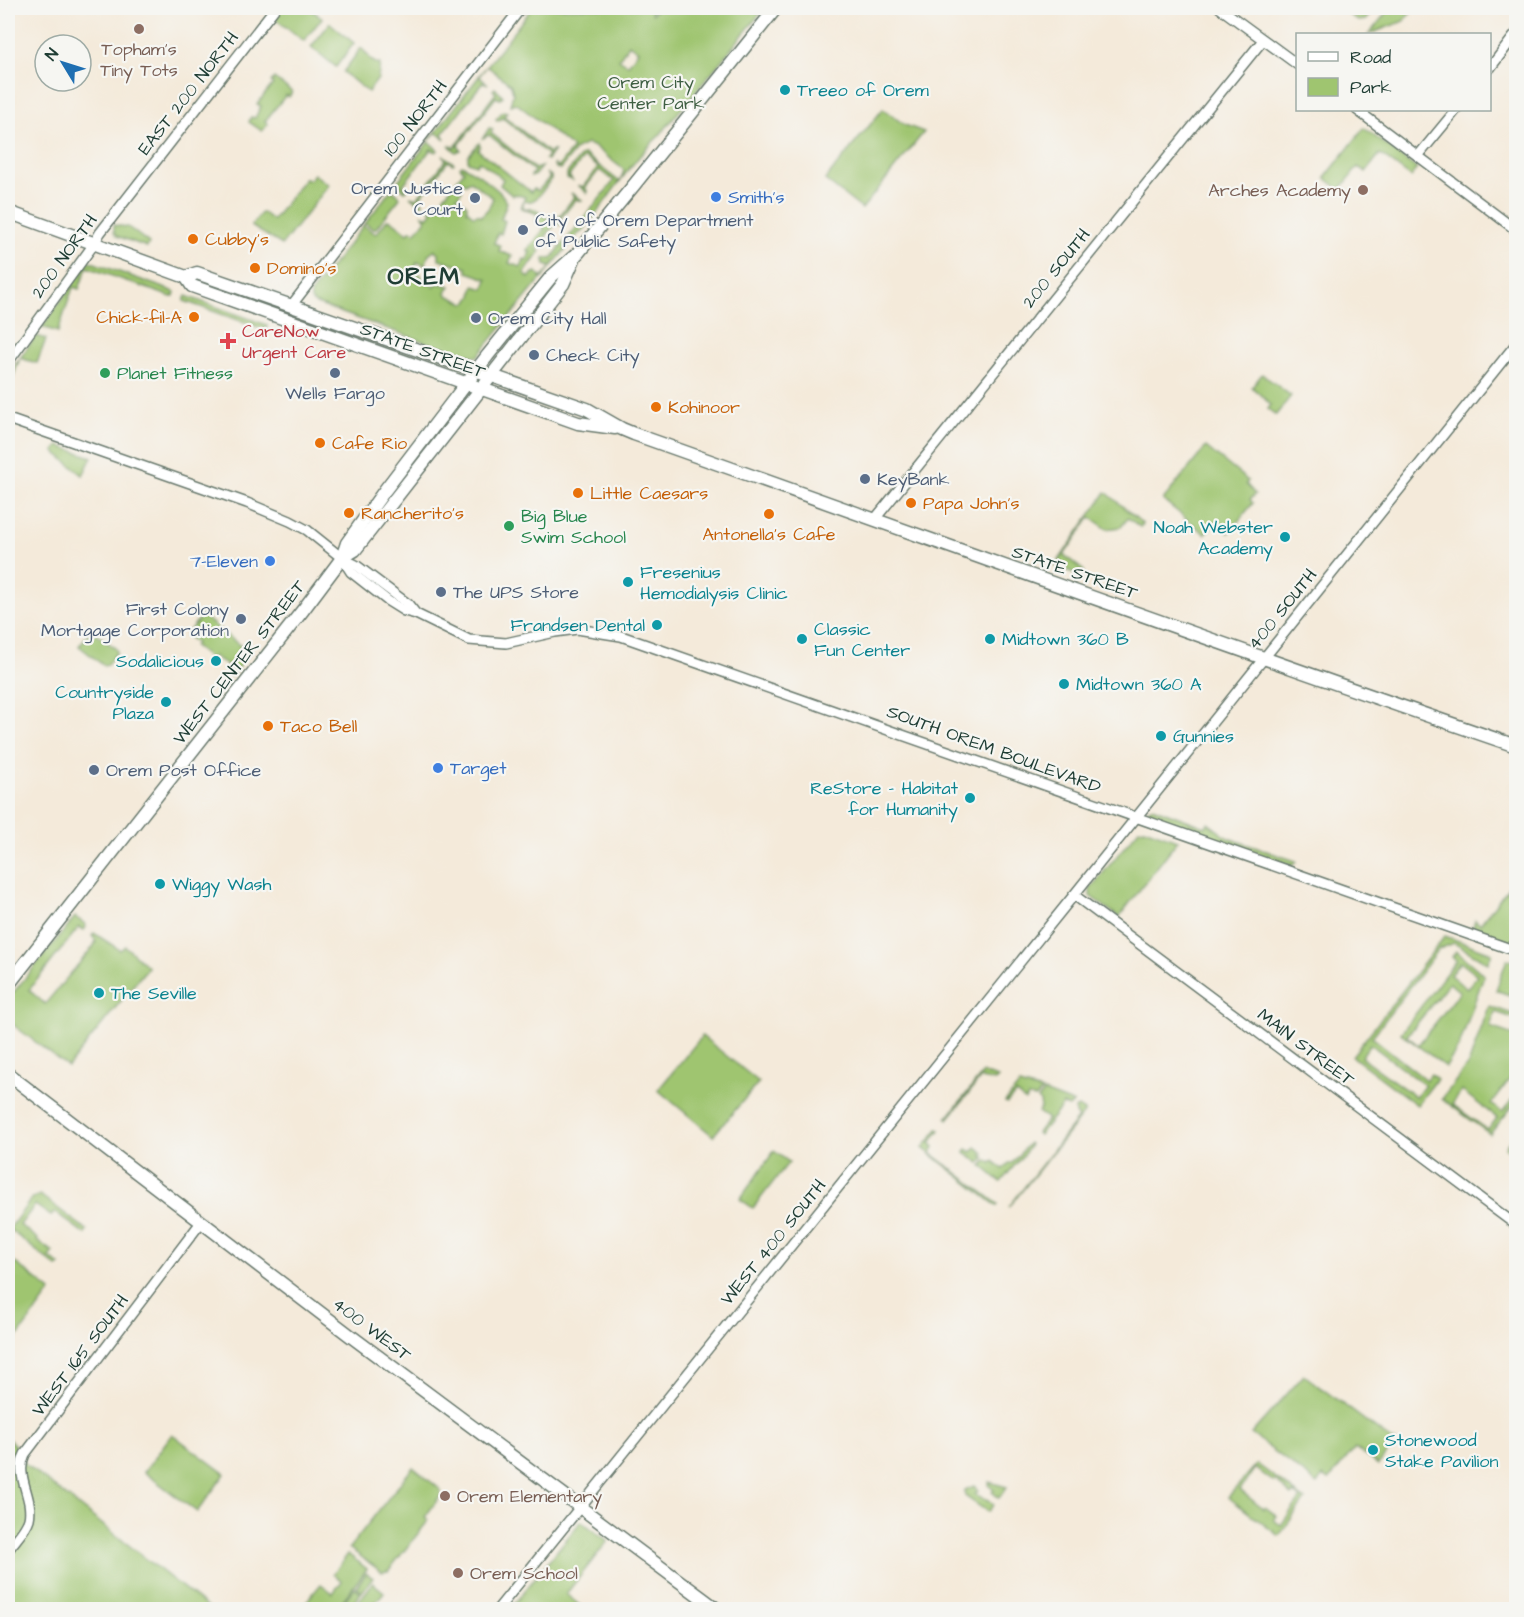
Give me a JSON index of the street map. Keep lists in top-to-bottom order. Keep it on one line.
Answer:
{"streets":{"main road":["STATE STREET","WEST CENTER STREET","400 WEST"],"street":["EAST 200 NORTH","100 NORTH","200 NORTH","200 SOUTH","400 SOUTH","SOUTH OREM BOULEVARD","MAIN STREET","WEST 400 SOUTH","WEST 165 SOUTH"]},"crossings":[["EAST 200 NORTH","200 NORTH"],["100 NORTH","STATE STREET"],["200 NORTH","STATE STREET"],["200 SOUTH","STATE STREET"],["STATE STREET","400 SOUTH"],["STATE STREET","WEST CENTER STREET"],["400 SOUTH","SOUTH OREM BOULEVARD"],["400 SOUTH","MAIN STREET"],["400 SOUTH","WEST 400 SOUTH"],["WEST CENTER STREET","SOUTH OREM BOULEVARD"],["MAIN STREET","WEST 400 SOUTH"],["WEST 400 SOUTH","400 WEST"],["400 WEST","WEST 165 SOUTH"]],"districts":["OREM"],"parks":["Orem City Center Park"],"places":{"other":["Topham's Tiny Tots","Treeo of Orem","Arches Academy","Smith's","Orem Justice Court","City of Orem Department of Public Safety","Cubby's","Domino's","Chick-fil-A","Orem City Hall","Check City","Planet Fitness","Wells Fargo","Kohinoor","Cafe Rio","KeyBank","Little Caesars","Papa John's","Rancherito's","Antonella's Cafe","Big Blue Swim School","Noah Webster Academy","7-Eleven","Fresenius Hemodialysis Clinic","The UPS Store","First Colony Mortgage Corporation","Frandsen Dental","Classic Fun Center","Midtown 360 B","Sodalicious","Midtown 360 A","Countryside Plaza","Taco Bell","Gunnies","Target","Orem Post Office","ReStore - Habitat for Humanity","Wiggy Wash","The Seville","Stonewood Stake Pavilion","Orem Elementary","Orem School"],"health":["CareNow Urgent Care"]},"legend":["Road","Park"],"north":"top left"}
